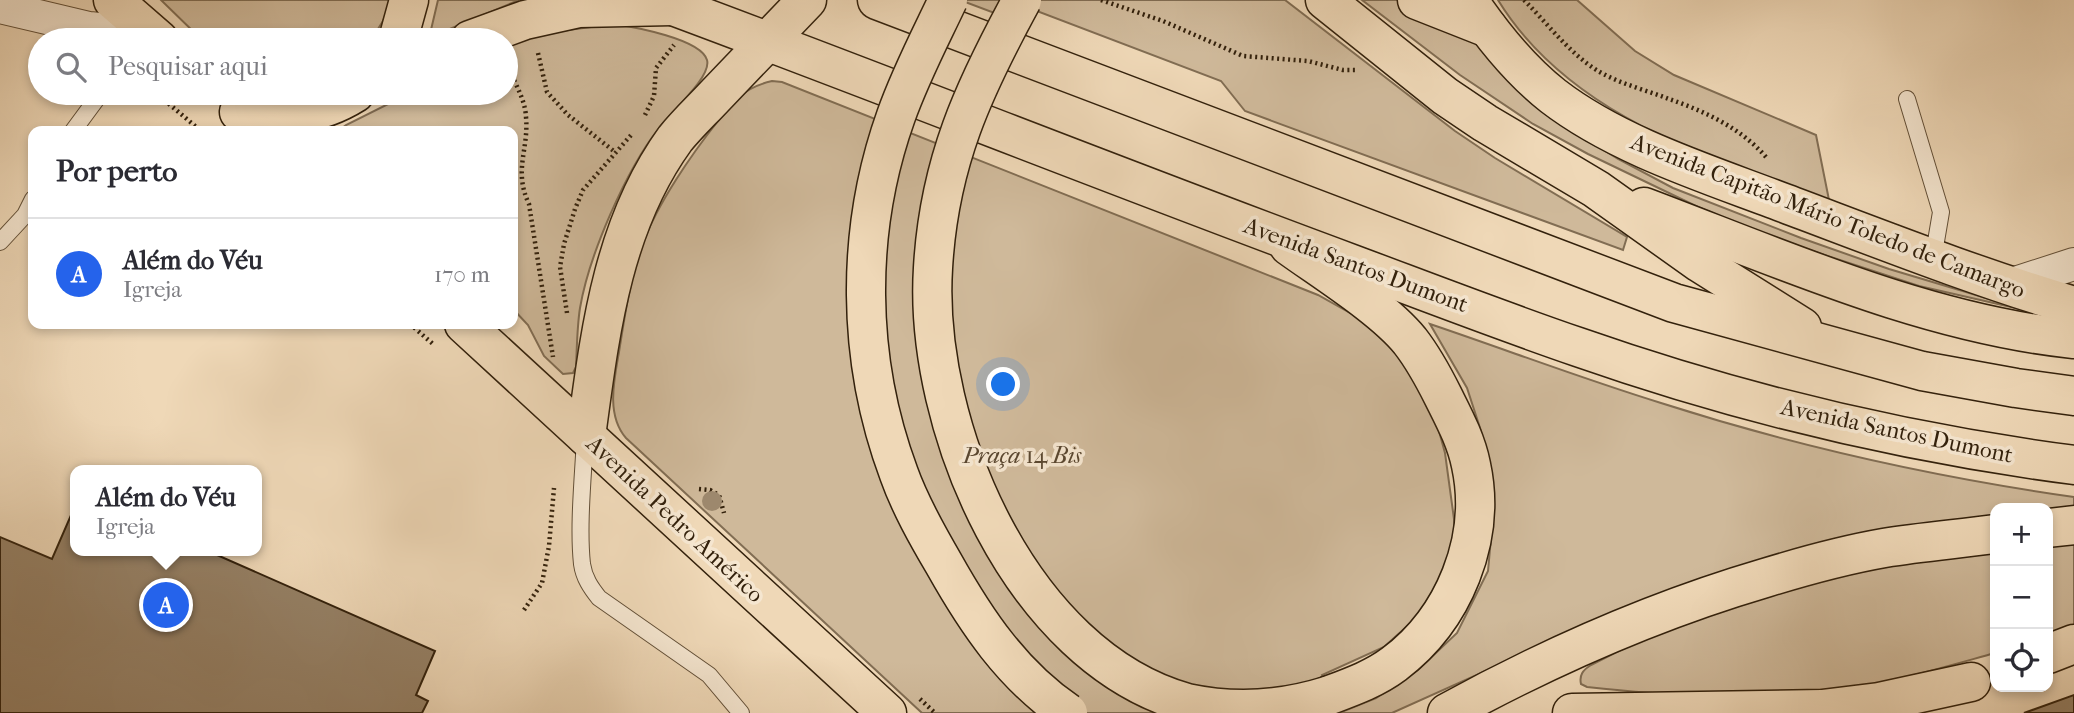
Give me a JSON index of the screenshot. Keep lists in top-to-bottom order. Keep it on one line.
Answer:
{"streets":{"main road":["Avenida Capitão Mário Toledo de Camargo","Avenida Santos Dumont","Avenida Pedro Américo"]},"parks":["Praça 14 Bis"],"page":{"search":"Pesquisar aqui","heading":"Por perto","list":[{"mark":"A","name":"Além do Véu","note":"Igreja","value":"170 m"}],"popup":["Além do Véu","Igreja"],"map_buttons":["+","−"],"pins":"A"}}
